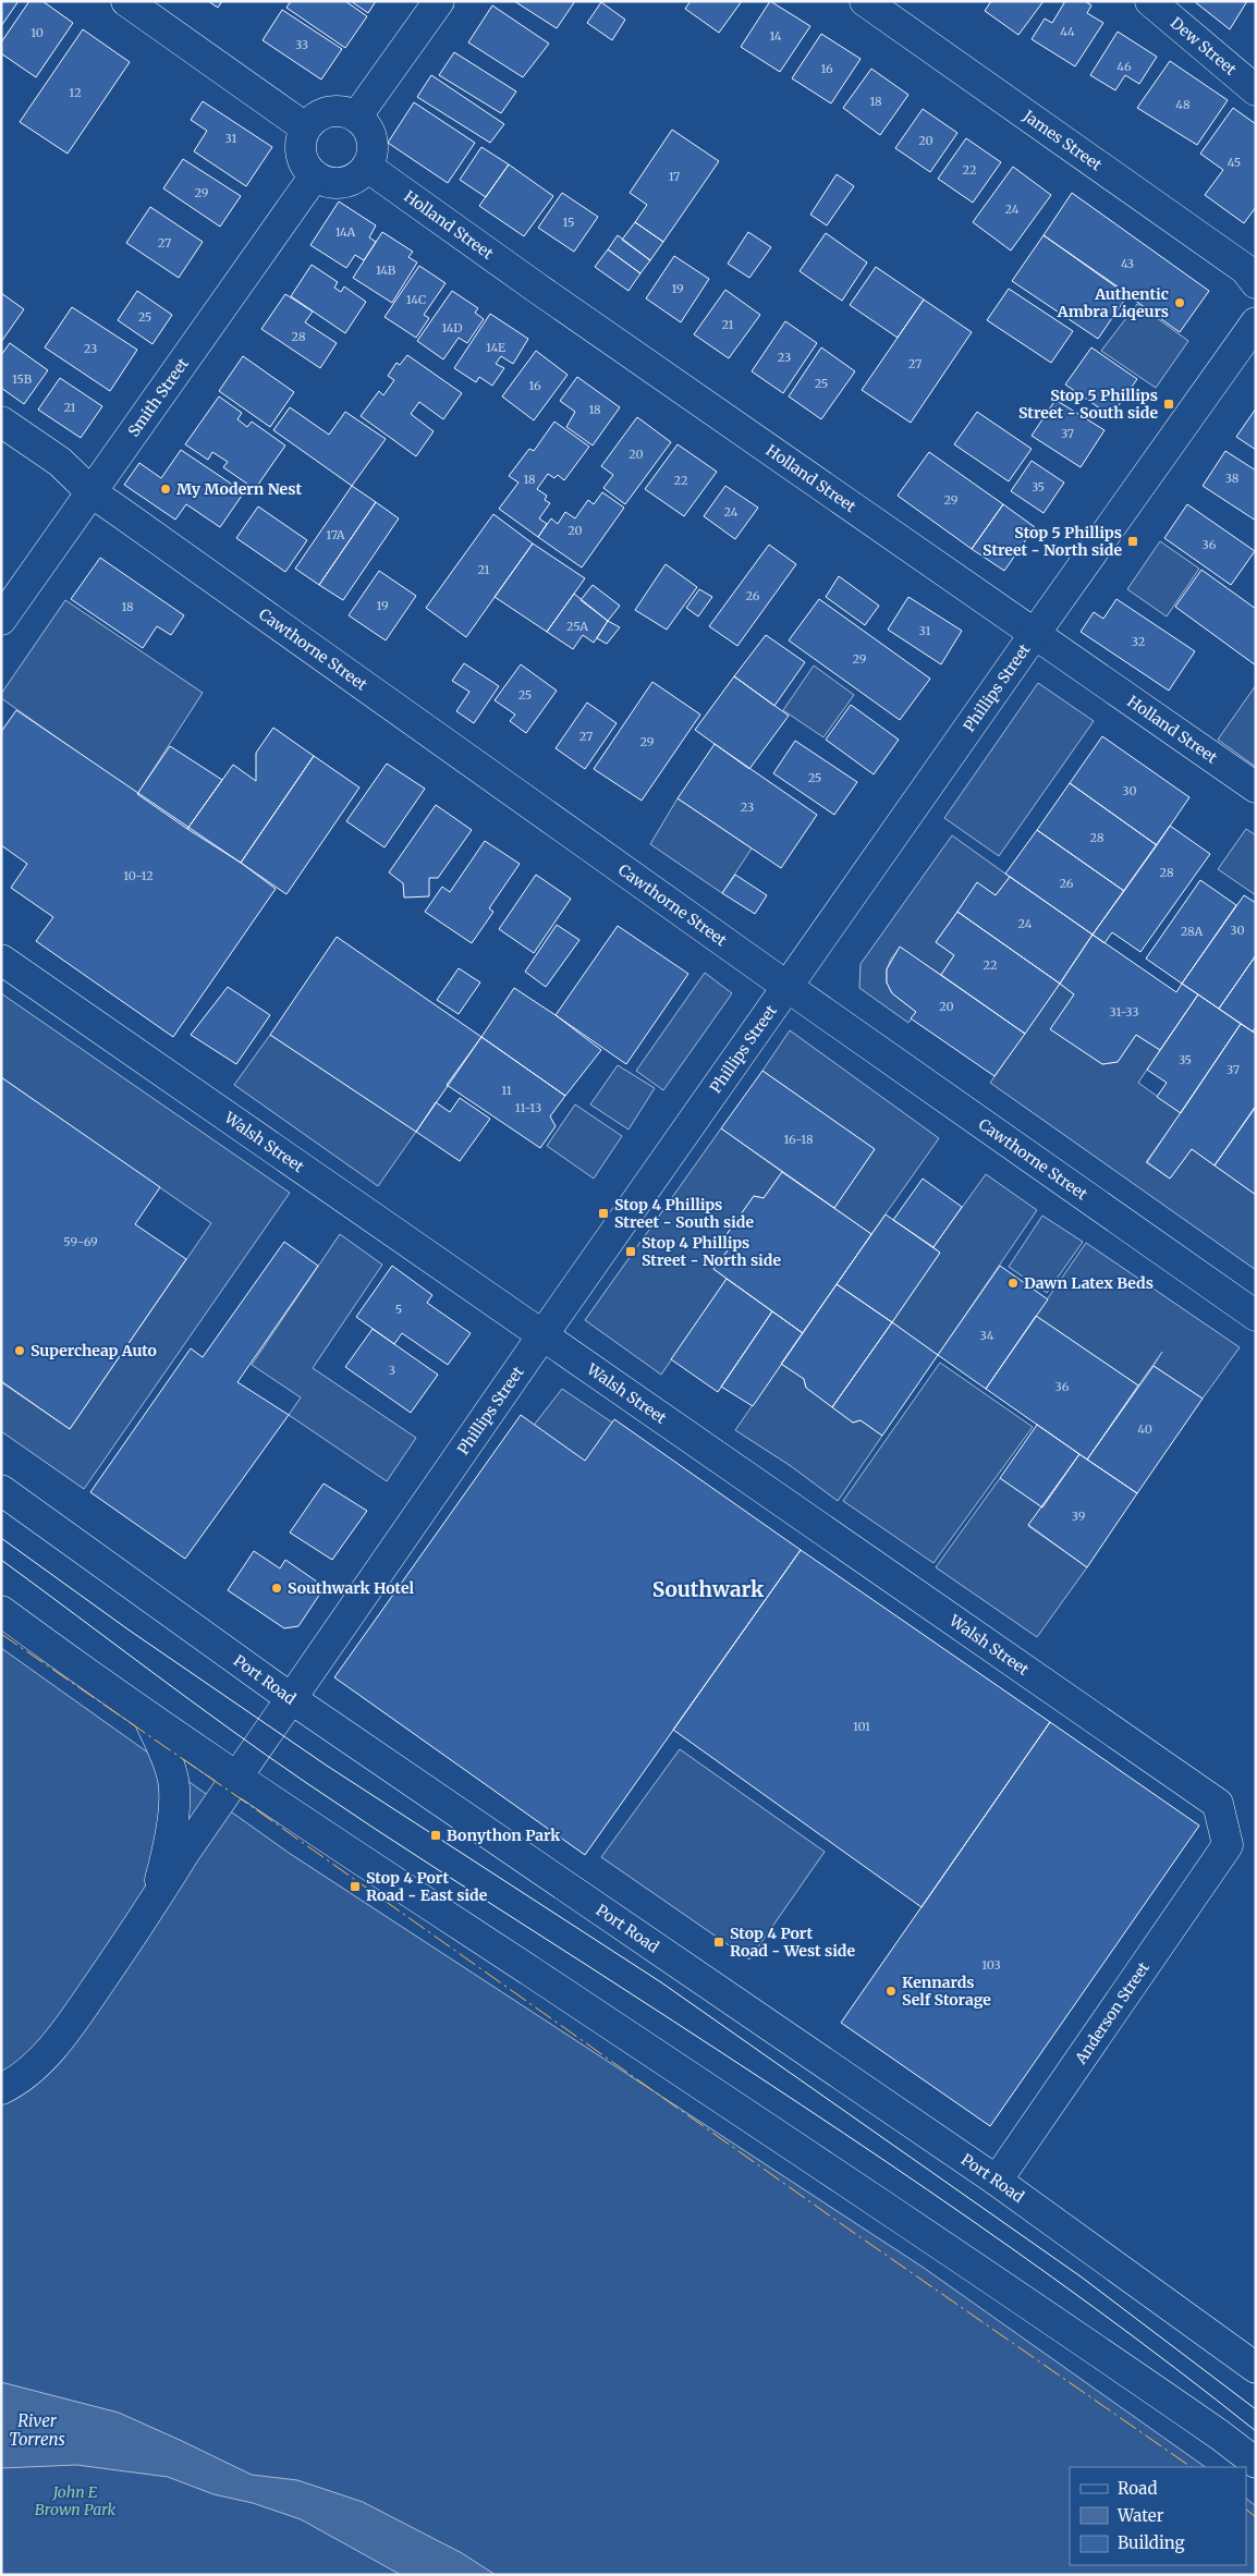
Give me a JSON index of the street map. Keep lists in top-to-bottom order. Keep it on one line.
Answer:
{"streets":{"main road":["Dew Street","James Street","Holland Street","Smith Street","Cawthorne Street","Phillips Street","Walsh Street","Port Road","Anderson Street"]},"crossings":[["Holland Street","Smith Street"],["Holland Street","Phillips Street"],["Smith Street","Cawthorne Street"],["Cawthorne Street","Phillips Street"],["Phillips Street","Walsh Street"],["Phillips Street","Port Road"],["Walsh Street","Anderson Street"],["Port Road","Anderson Street"]],"districts":["Southwark"],"water":["River Torrens"],"parks":["John E Brown Park"],"places":{"other":["Authentic Ambra Liqeurs","My Modern Nest","Dawn Latex Beds","Supercheap Auto","Southwark Hotel","Kennards Self Storage"],"transit":["Stop 5 Phillips Street - South side","Stop 5 Phillips Street - North side","Stop 4 Phillips Street - South side","Stop 4 Phillips Street - North side","Bonython Park","Stop 4 Port Road - East side","Stop 4 Port Road - West side"]},"house_numbers":["44","10","14","33","46","16","12","18","48","31","20","45","22","17","29","24","15","14A","27","43","14B","19","14C","25","21","14D","28","14E","23","23","27","15B","25","16","21","18","37","20","38","18","22","35","29","24","20","17A","36","21","26","19","18","25A","31","32","29","25","27","29","25","30","23","28","28","10-12","26","24","30","28A","22","20","31-33","35","37","11","11-13","16-18","59-69","5","34","3","36","40","39","101","103"],"legend":["Road","Water","Building"]}
